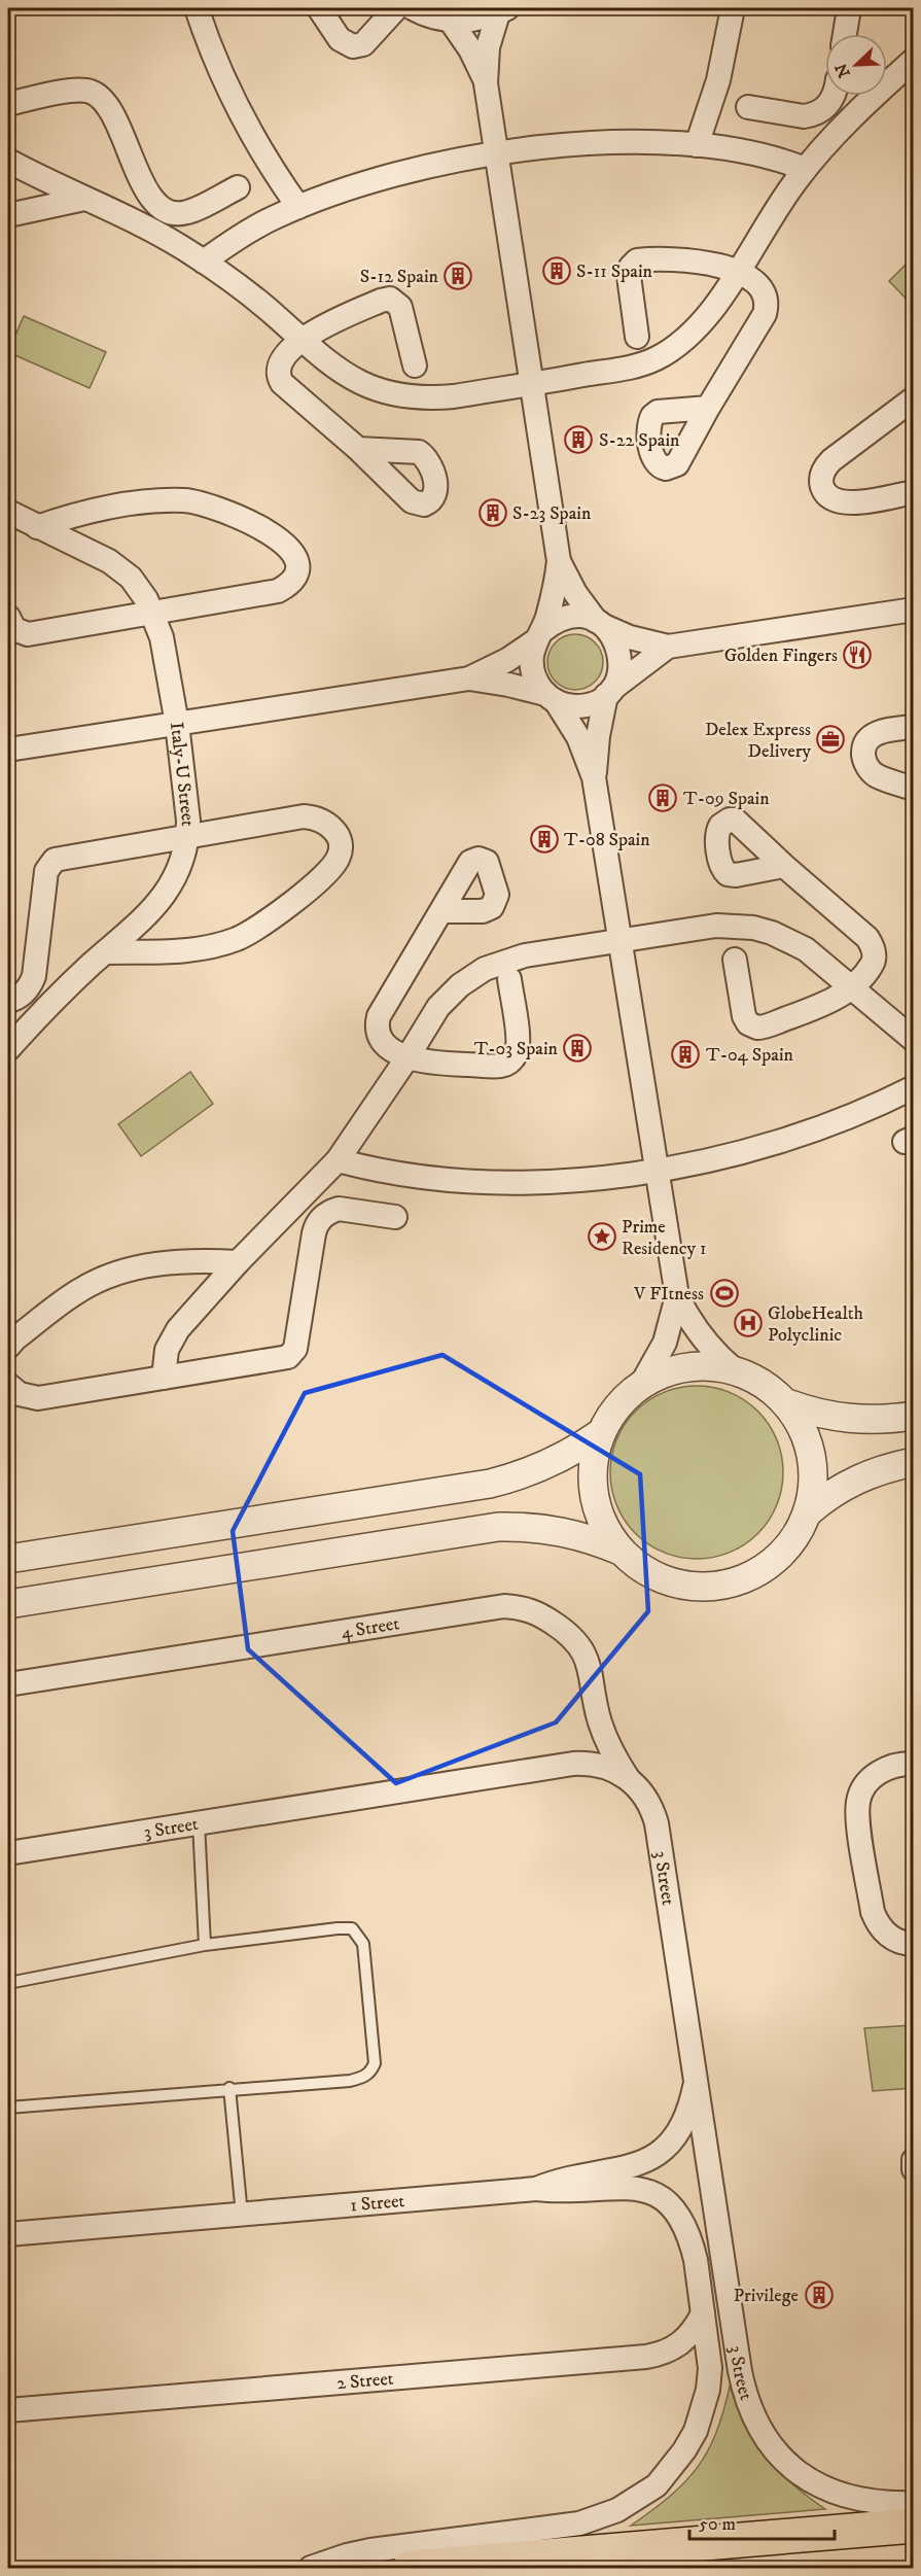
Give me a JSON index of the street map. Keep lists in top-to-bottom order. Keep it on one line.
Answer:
{"streets":{"street":["Italy-U Street","4 Street","3 Street","1 Street","2 Street"]},"crossings":[["4 Street","3 Street"],["3 Street","1 Street"]],"places":{"building":["S-11 Spain","S-12 Spain","S-22 Spain","S-23 Spain","T-09 Spain","T-08 Spain","T-03 Spain","T-04 Spain","Privilege"],"restaurant":["Golden Fingers"],"office":["Delex Express Delivery"],"place":["Prime Residency 1"],"sports":["V FItness"],"hospital":["GlobeHealth Polyclinic"]},"scale_bar":"50 m","north":"bottom left"}
